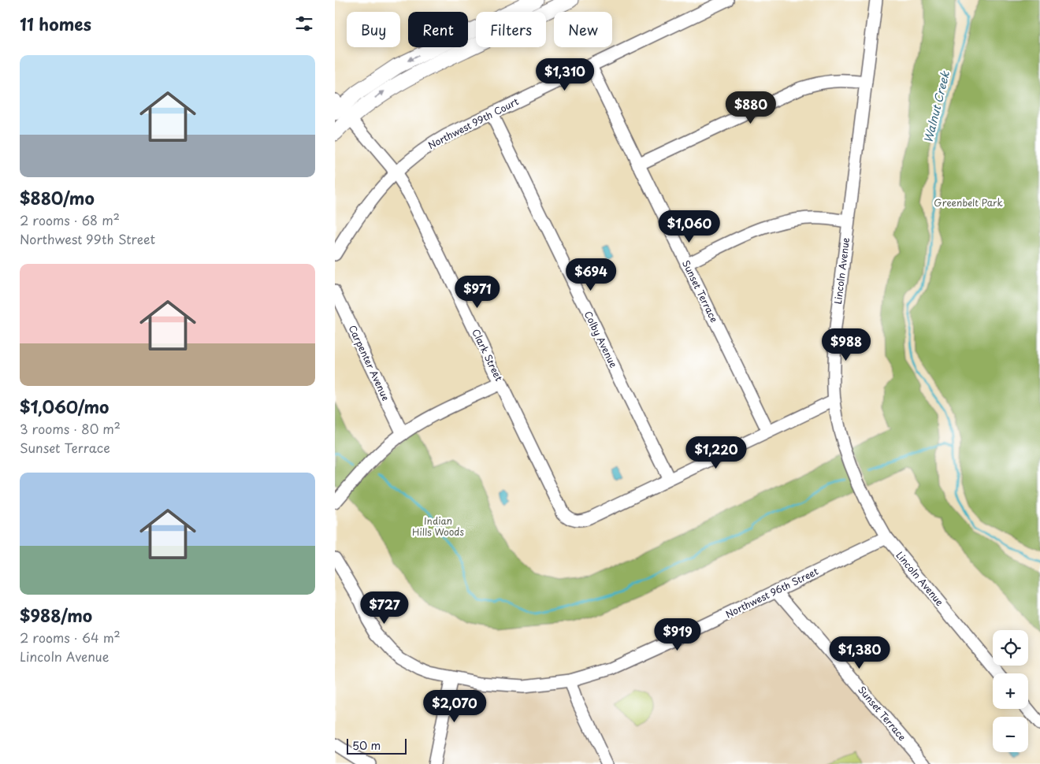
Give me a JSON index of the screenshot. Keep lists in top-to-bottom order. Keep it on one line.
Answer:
{"streets":{"street":["Northwest 99th Court","Lincoln Avenue","Sunset Terrace","Colby Avenue","Clark Street","Carpenter Avenue","Northwest 96th Street"]},"crossings":[["Northwest 99th Court","Sunset Terrace"],["Northwest 99th Court","Colby Avenue"],["Northwest 99th Court","Clark Street"],["Lincoln Avenue","Northwest 96th Street"],["Sunset Terrace","Northwest 96th Street"],["Colby Avenue","Clark Street"]],"water":["Walnut Creek"],"parks":["Greenbelt Park","Indian Hills Woods"],"scale_bar":"50 m","page":{"heading":"11 homes","chip":["Buy","Rent","Filters","New"],"list":[{"name":"$880/mo","note":"2 rooms · 68 m² · Northwest 99th Street"},{"name":"$1,060/mo","note":"3 rooms · 80 m² · Sunset Terrace"},{"name":"$988/mo","note":"2 rooms · 64 m² · Lincoln Avenue"}],"price":["$1,310","$880","$1,060","$694","$971","$988","$1,220","$727","$919","$1,380","$2,070"],"map_buttons":["+","−"],"scale":"50 m"}}
